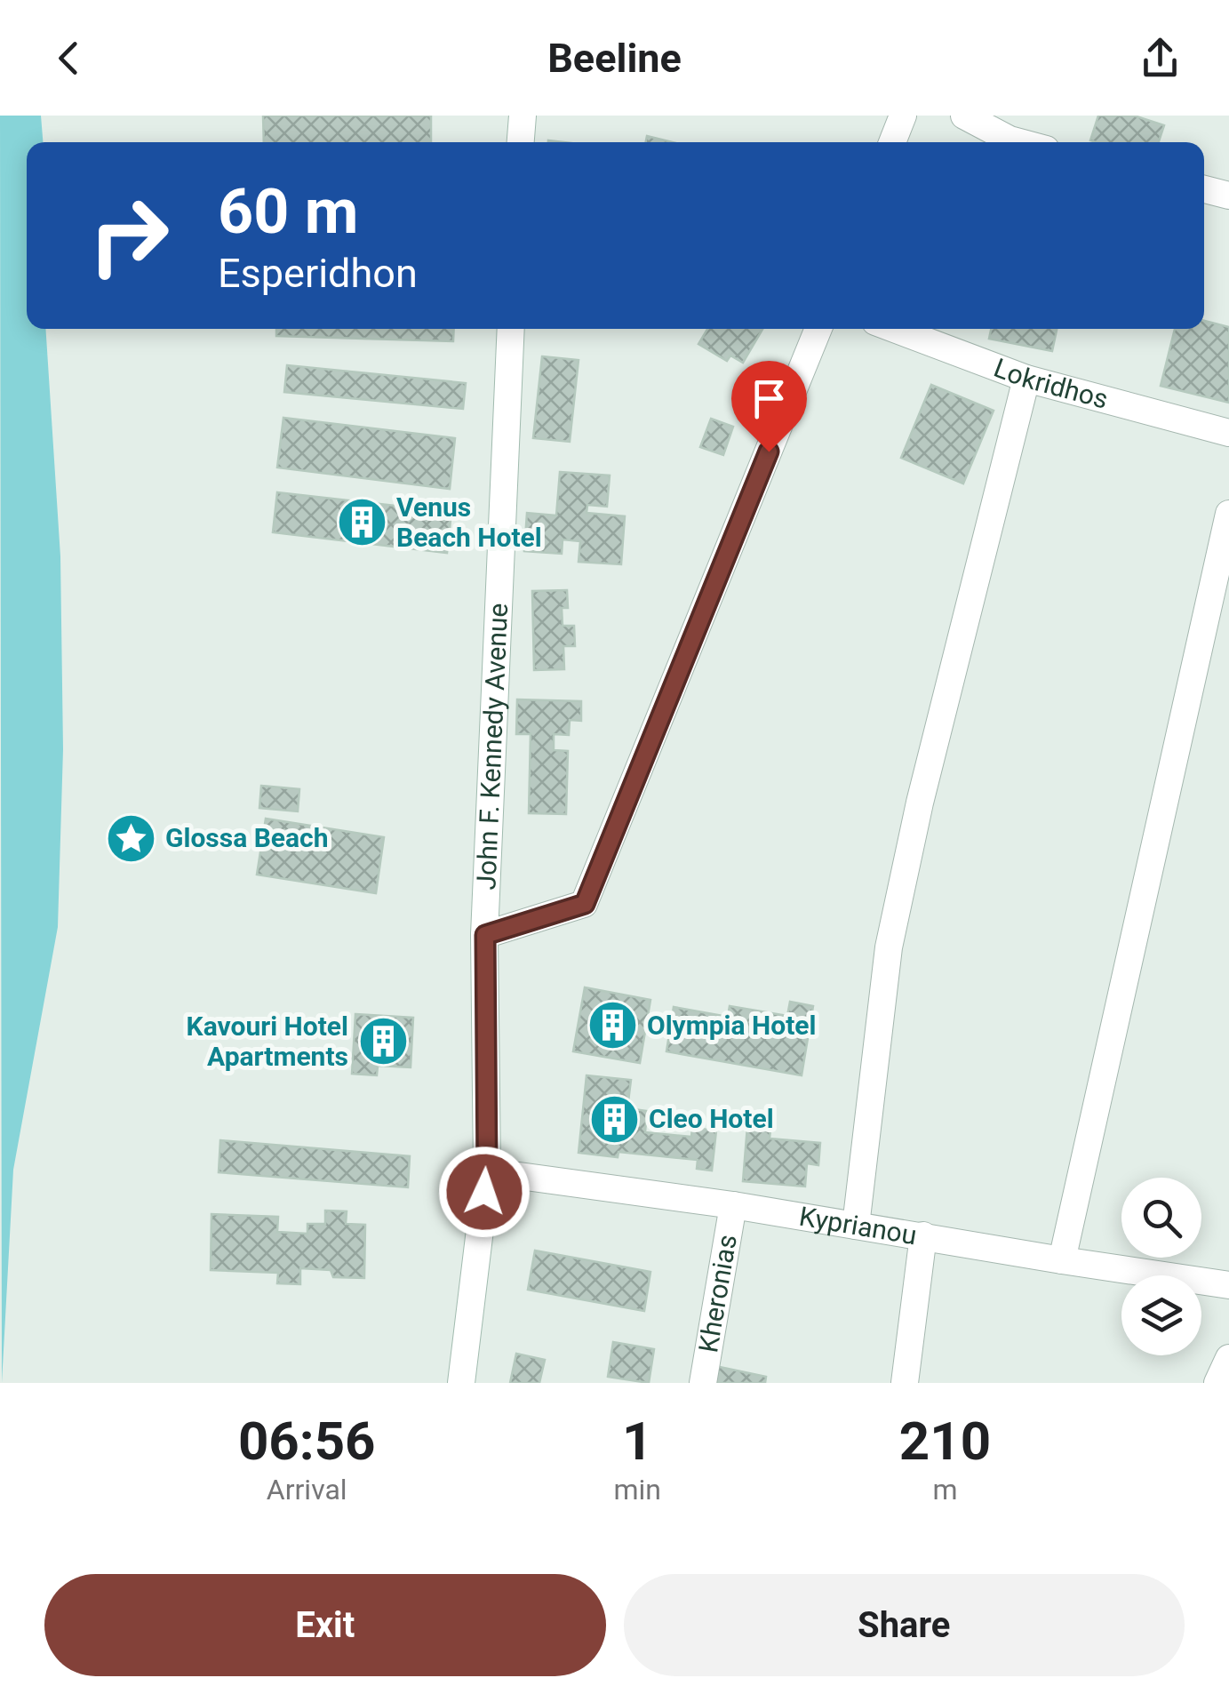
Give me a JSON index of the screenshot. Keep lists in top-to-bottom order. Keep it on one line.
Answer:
{"streets":{"street":["Lokridhos","John F. Kennedy Avenue","Kyprianou","Kheronias"]},"crossings":[["John F. Kennedy Avenue","Kyprianou"],["Kyprianou","Kheronias"]],"places":{"building":["Venus Beach Hotel","Olympia Hotel","Kavouri Hotel Apartments","Cleo Hotel"],"place":["Glossa Beach"]},"page":{"header":"Beeline","turn":["60 m","Esperidhon"],"eta":["06:56","Arrival","1","min","210","m"],"buttons":["Exit","Share"]}}
